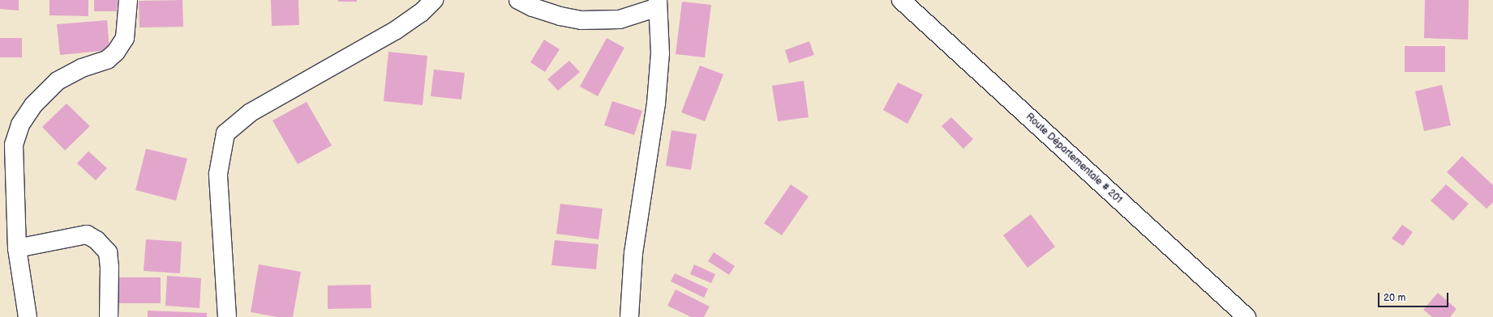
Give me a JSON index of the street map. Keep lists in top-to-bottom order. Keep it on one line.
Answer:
{"streets":{"street":["Route Départementale # 201"]},"scale_bar":"20 m"}
